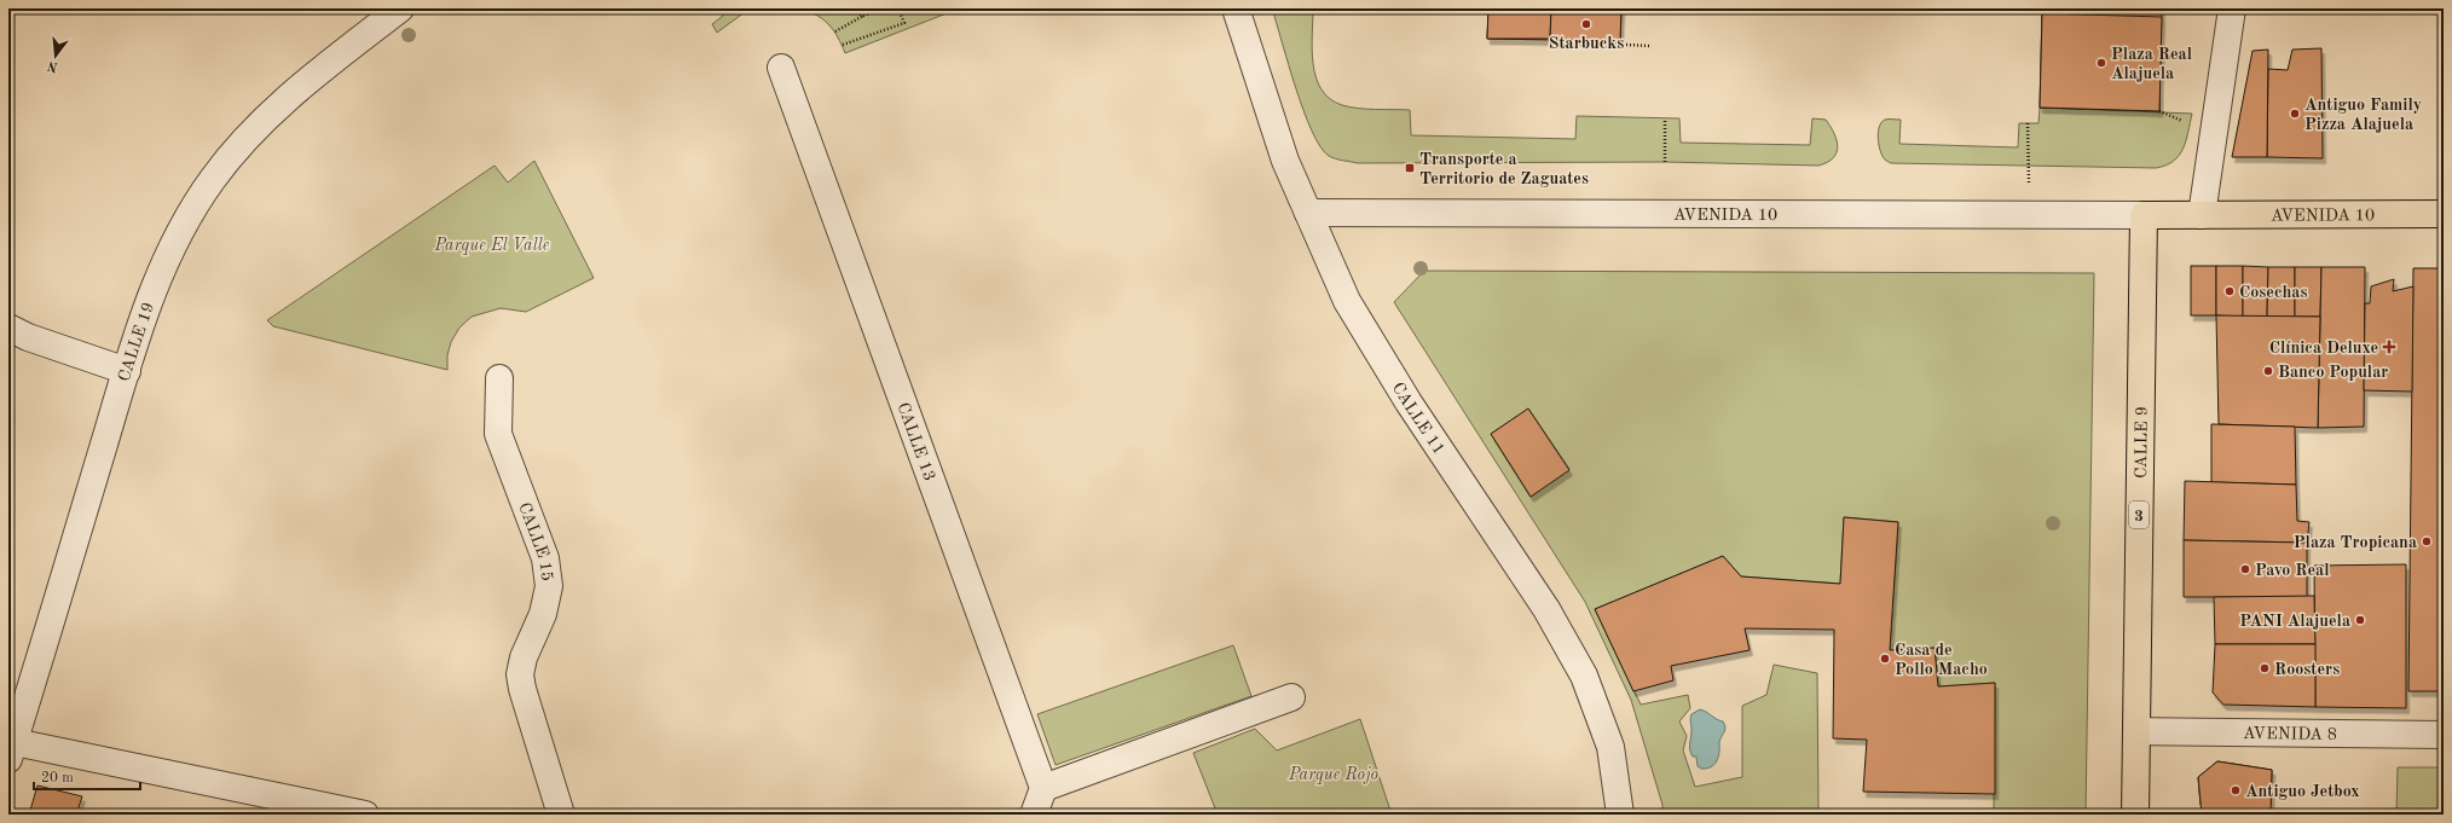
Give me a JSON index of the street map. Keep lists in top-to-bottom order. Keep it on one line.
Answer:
{"streets":{"main road":["AVENIDA 10","CALLE 9","3"],"street":["CALLE 19","CALLE 11","CALLE 13","CALLE 15","AVENIDA 8"]},"crossings":[["AVENIDA 10","CALLE 11"],["AVENIDA 10","CALLE 9"],["CALLE 9","AVENIDA 8"]],"parks":["Parque El Valle","Parque Rojo"],"places":{"other":["Starbucks","Plaza Real Alajuela","Antiguo Family Pizza Alajuela","Cosechas","Banco Popular","Plaza Tropicana","Pavo Real","PANI Alajuela","Casa de Pollo Macho","Roosters","Antiguo Jetbox"],"transit":["Transporte a Territorio de Zaguates"],"health":["Clínica Deluxe"]},"scale_bar":"20 m","north":"bottom"}
